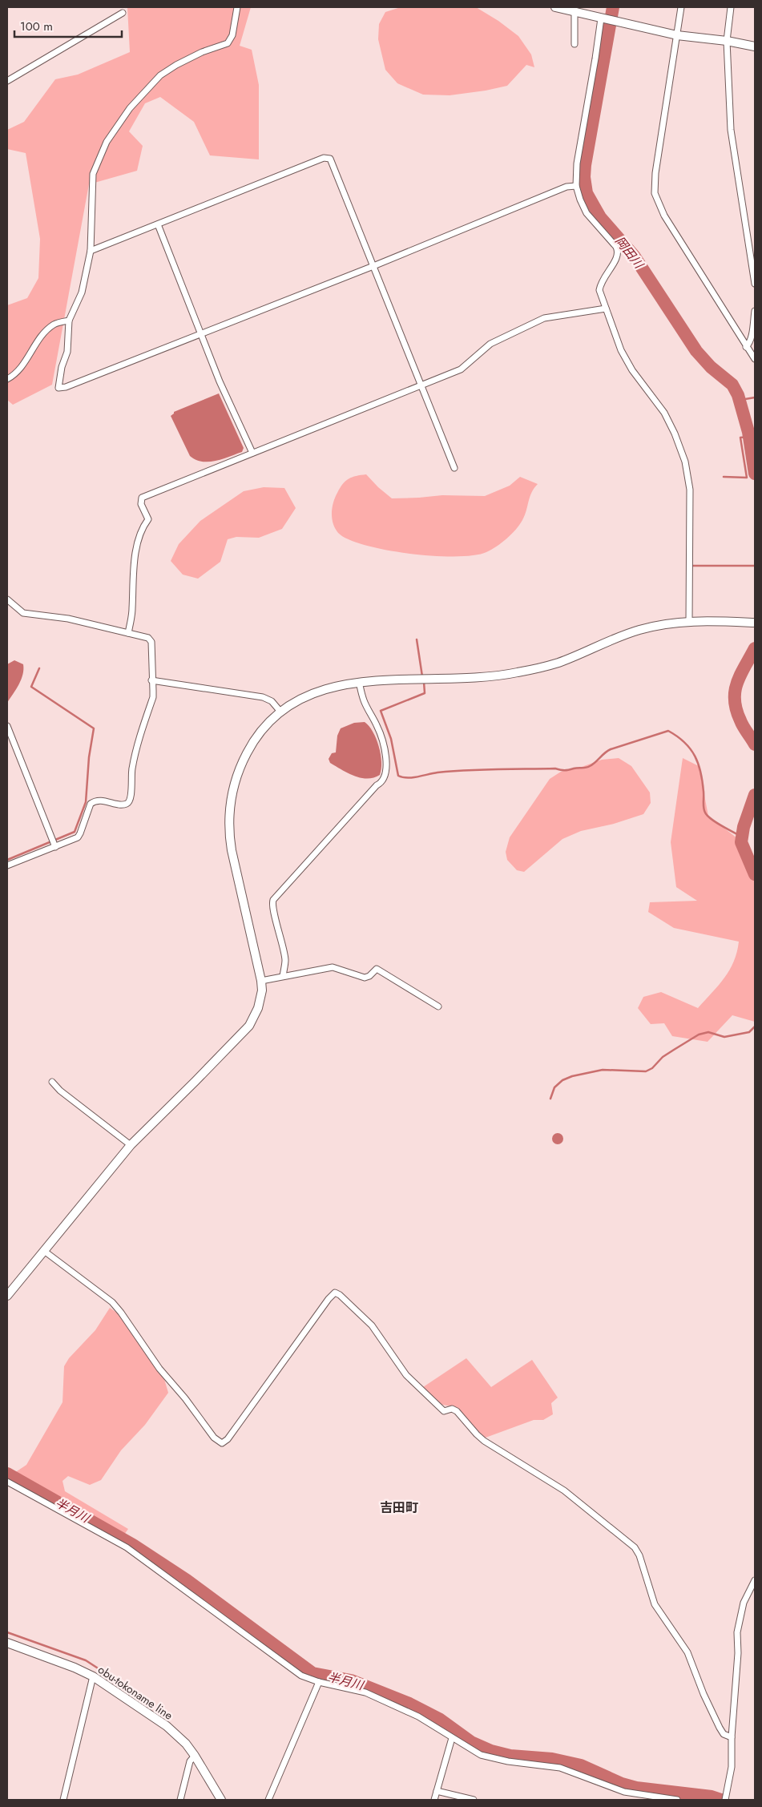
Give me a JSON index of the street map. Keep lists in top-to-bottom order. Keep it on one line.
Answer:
{"streets":{"street":["obu-tokoname line"]},"districts":["吉田町"],"water":["岡田川","半月川"],"scale_bar":"100 m"}
